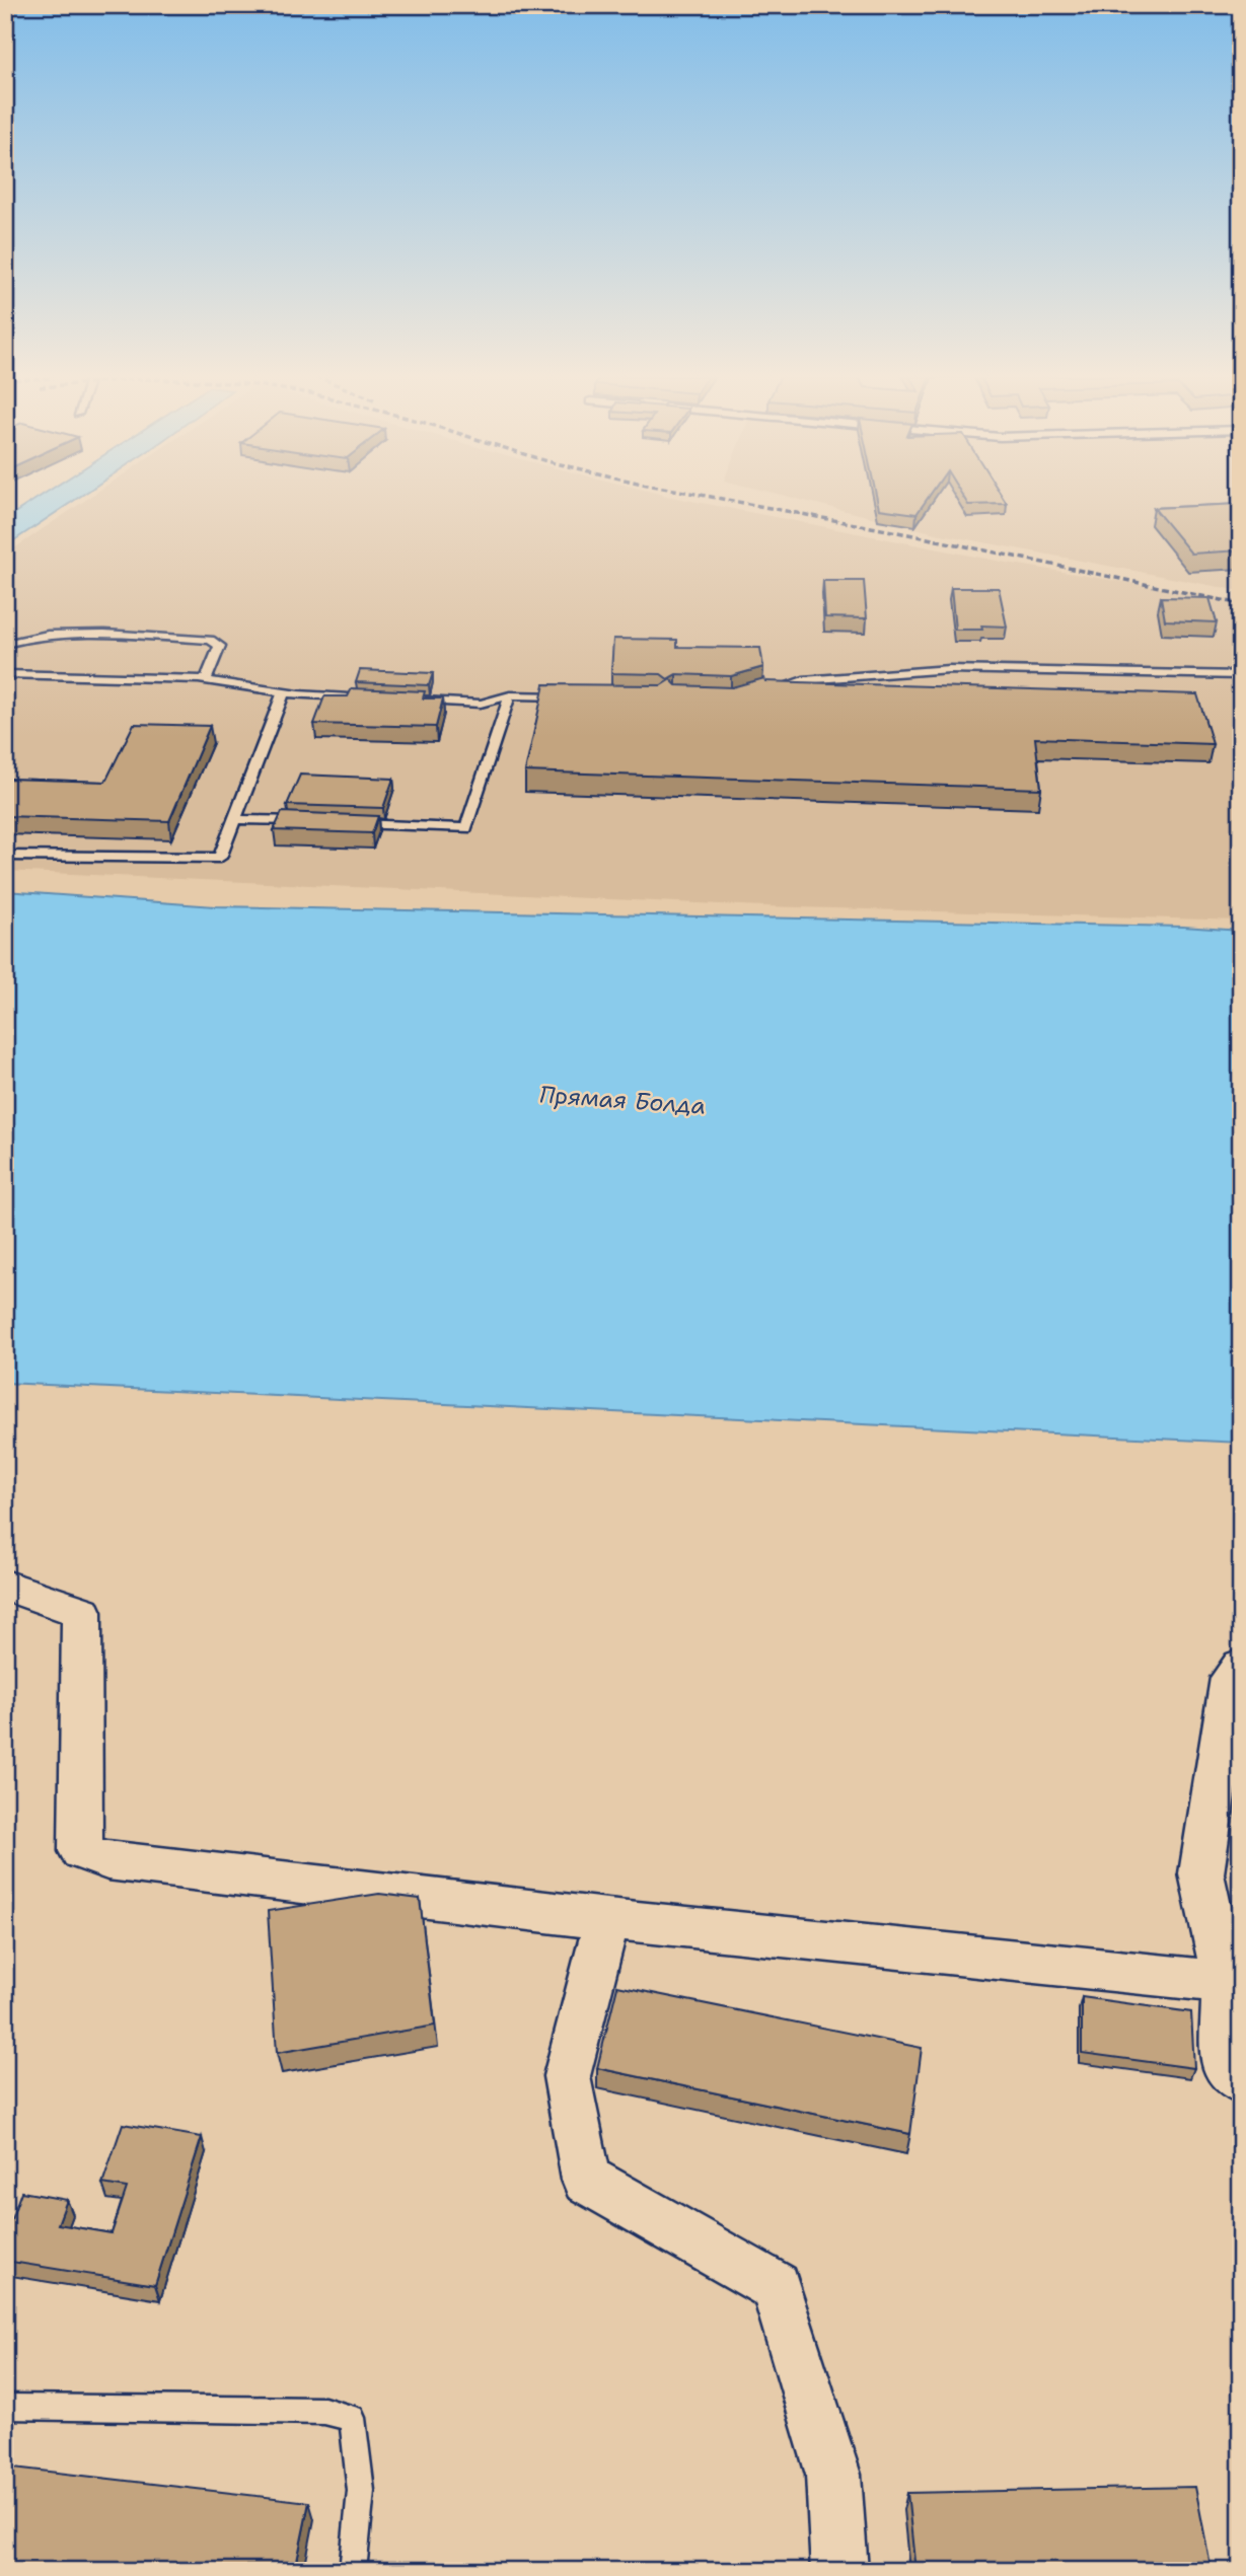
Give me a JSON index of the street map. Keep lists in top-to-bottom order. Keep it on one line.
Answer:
{"water":["Прямая Болда"]}
